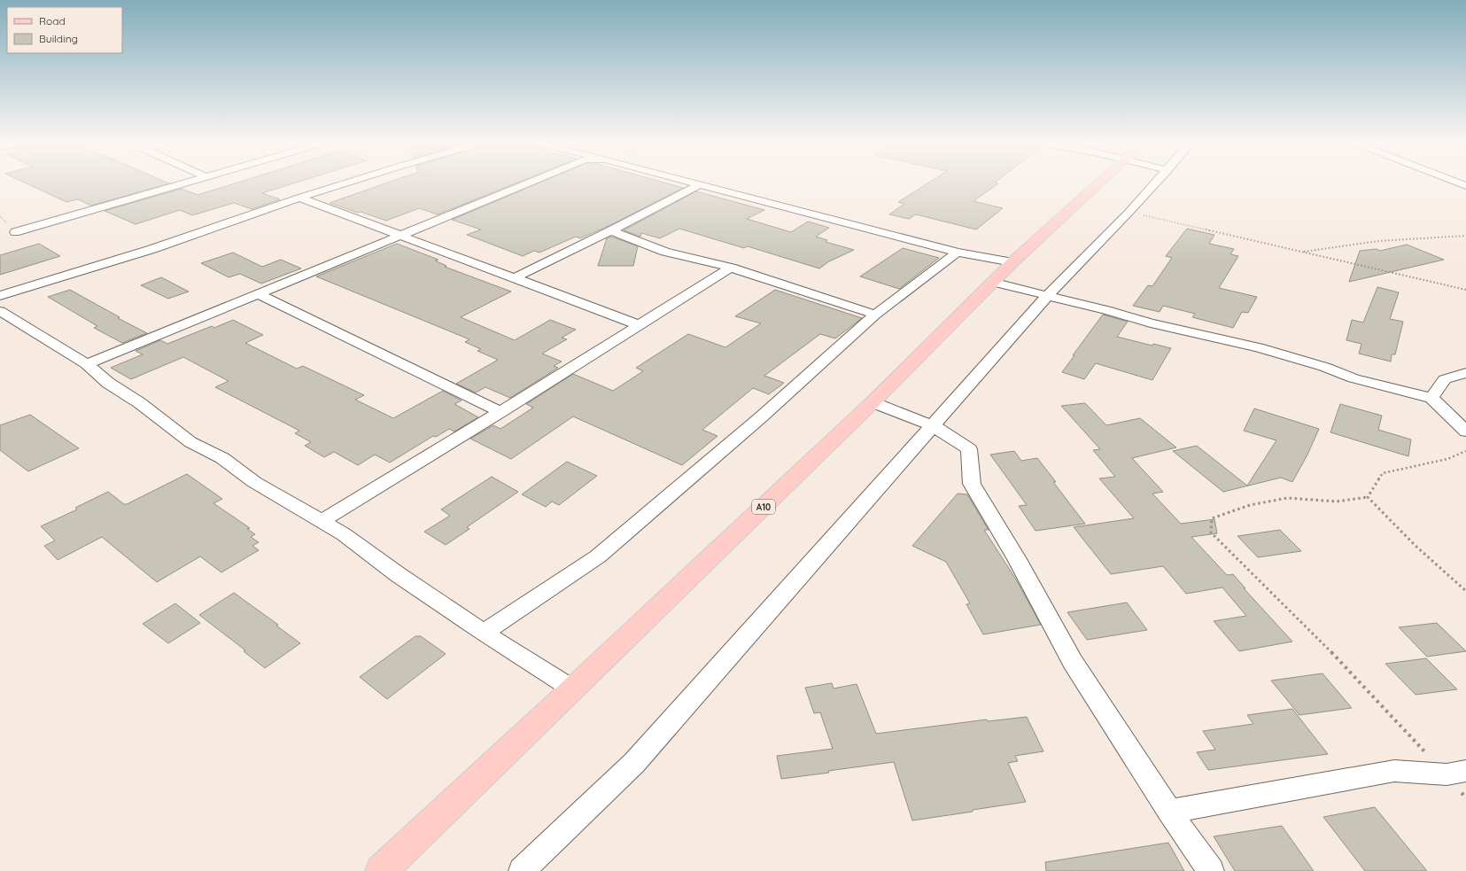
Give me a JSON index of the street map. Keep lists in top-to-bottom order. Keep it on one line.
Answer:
{"streets":{"main road":["A10"]},"legend":["Road","Building"]}
